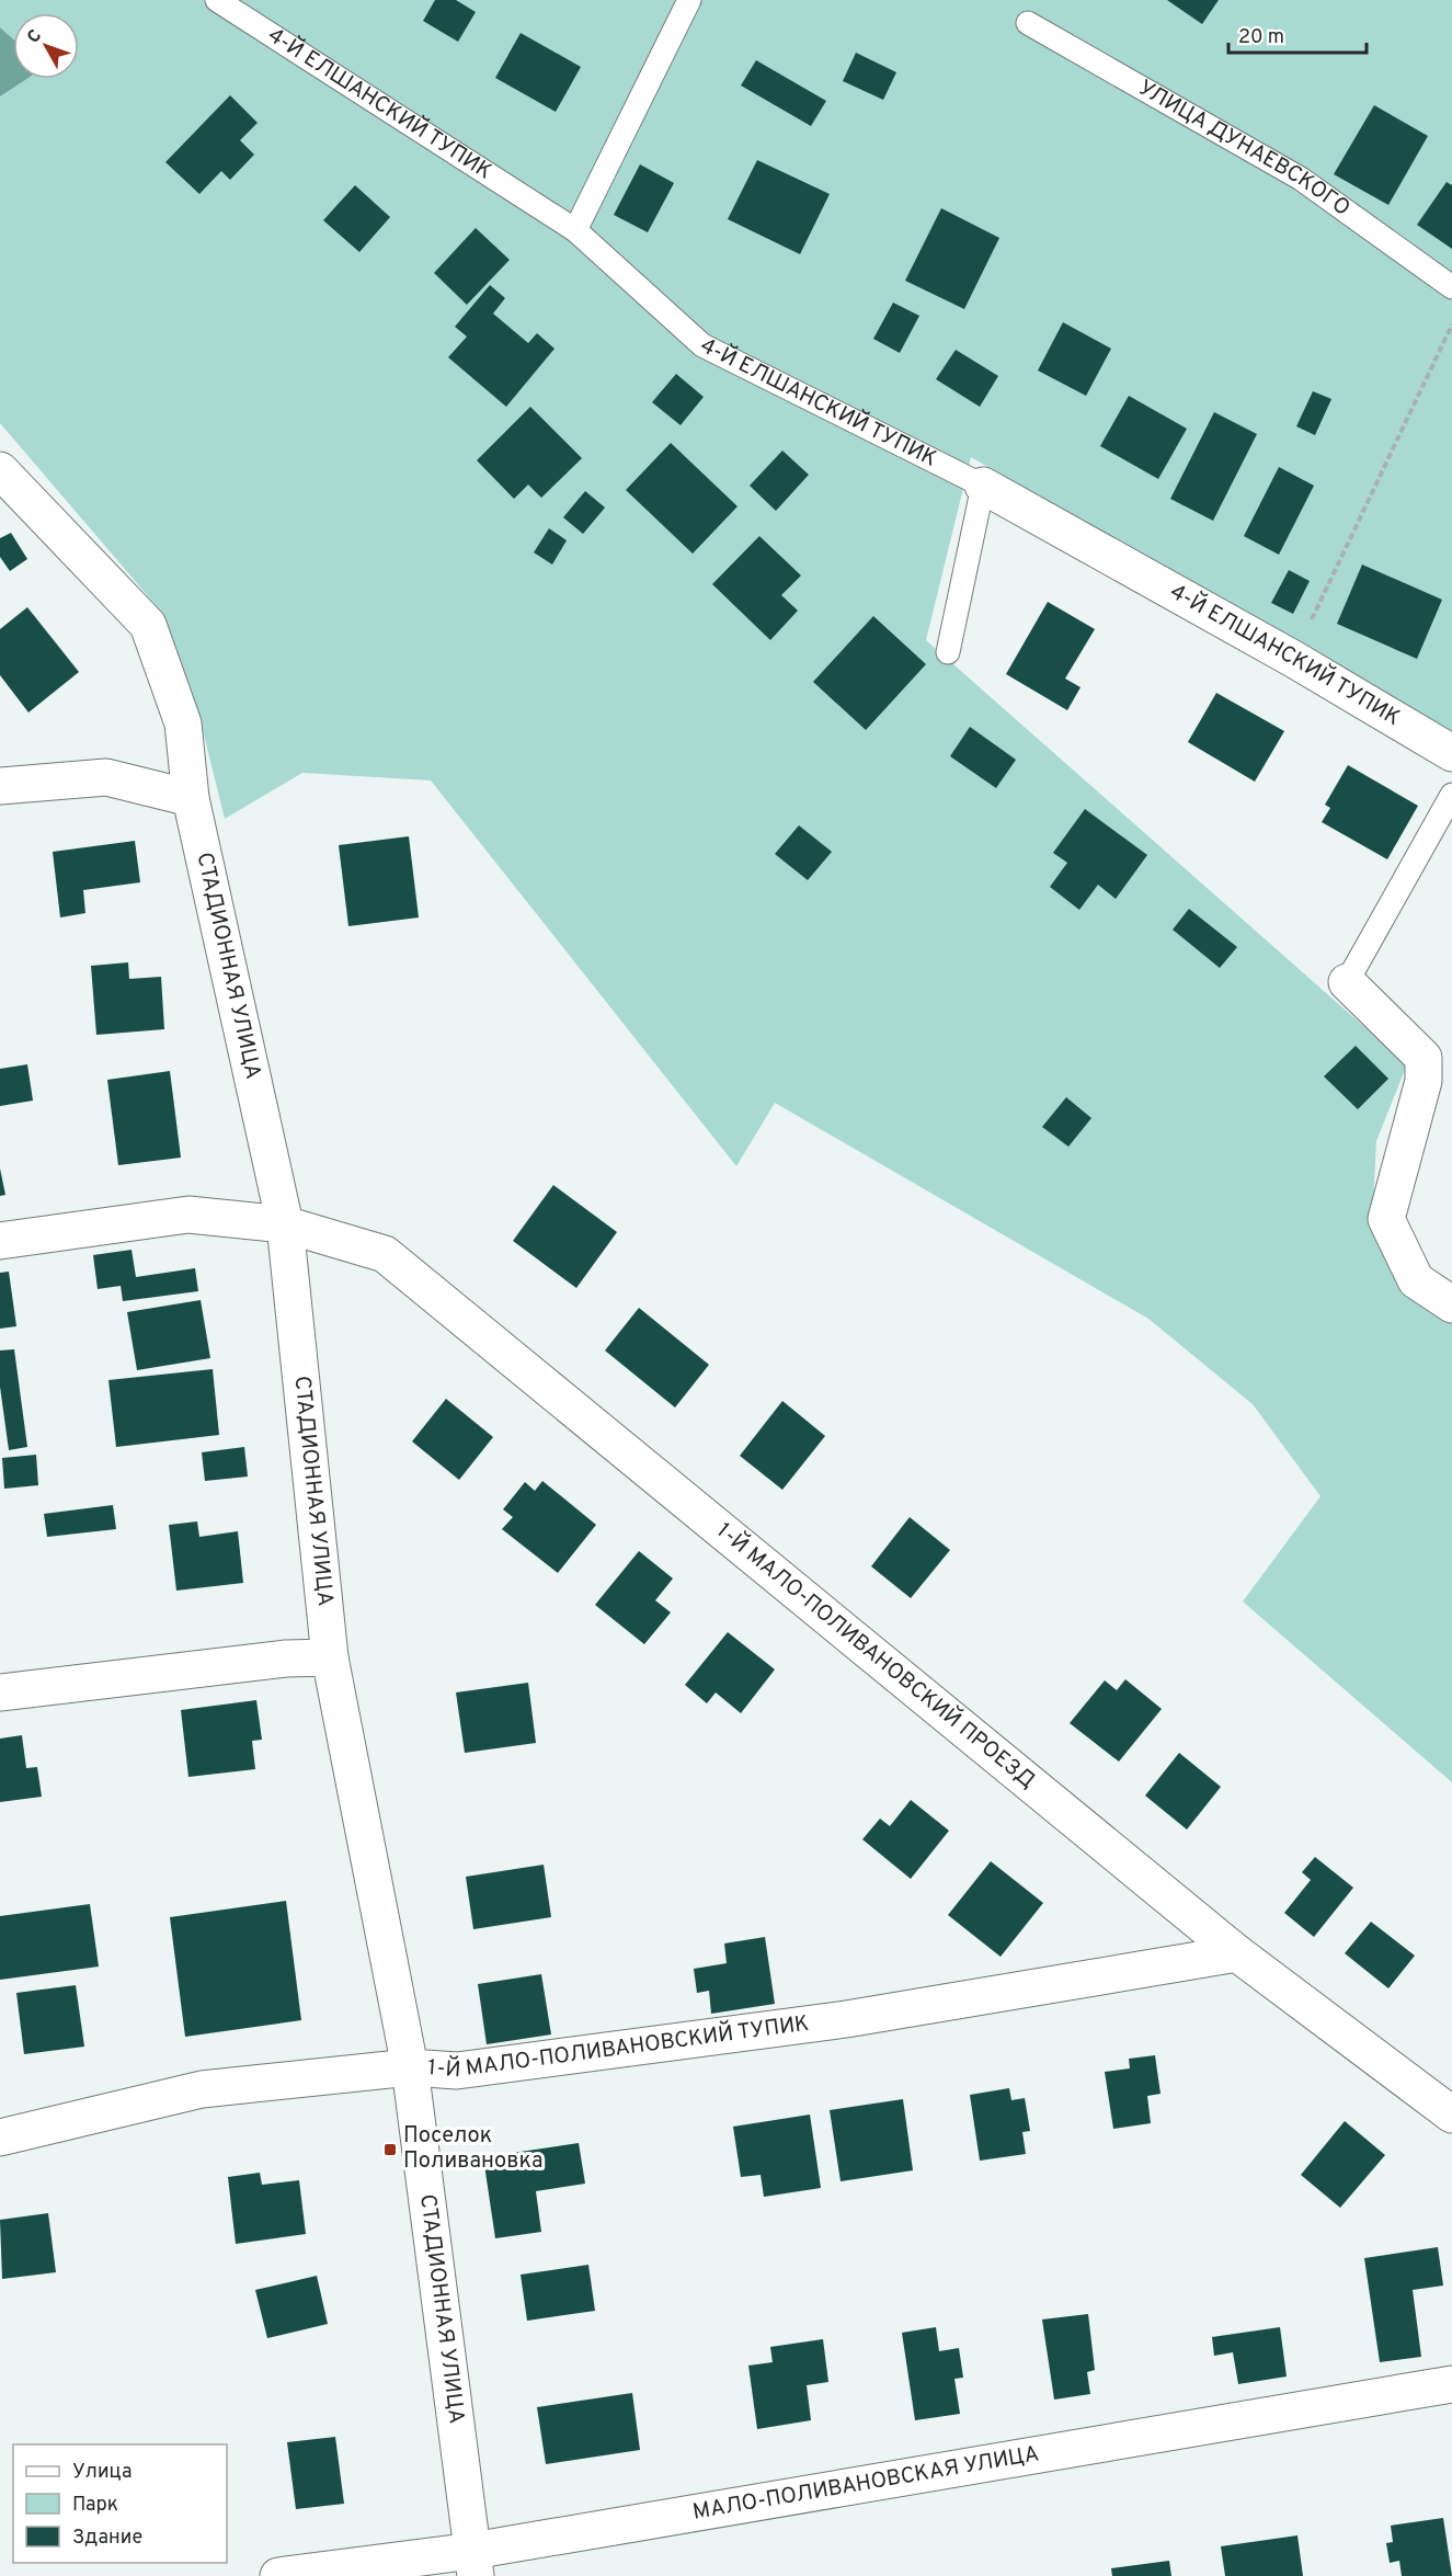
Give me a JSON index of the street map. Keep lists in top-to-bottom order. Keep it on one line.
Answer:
{"streets":{"street":["4-Й ЕЛШАНСКИЙ ТУПИК","СТАДИОННАЯ УЛИЦА","1-Й МАЛО-ПОЛИВАНОВСКИЙ ПРОЕЗД","1-Й МАЛО-ПОЛИВАНОВСКИЙ ТУПИК","МАЛО-ПОЛИВАНОВСКАЯ УЛИЦА"],"lane":["УЛИЦА ДУНАЕВСКОГО"]},"crossings":[["СТАДИОННАЯ УЛИЦА","1-Й МАЛО-ПОЛИВАНОВСКИЙ ПРОЕЗД"],["СТАДИОННАЯ УЛИЦА","1-Й МАЛО-ПОЛИВАНОВСКИЙ ТУПИК"],["СТАДИОННАЯ УЛИЦА","МАЛО-ПОЛИВАНОВСКАЯ УЛИЦА"],["1-Й МАЛО-ПОЛИВАНОВСКИЙ ПРОЕЗД","1-Й МАЛО-ПОЛИВАНОВСКИЙ ТУПИК"]],"places":{"transit":["Поселок Поливановка"]},"legend":["Улица","Парк","Здание"],"scale_bar":"20 m","north":"top left"}
